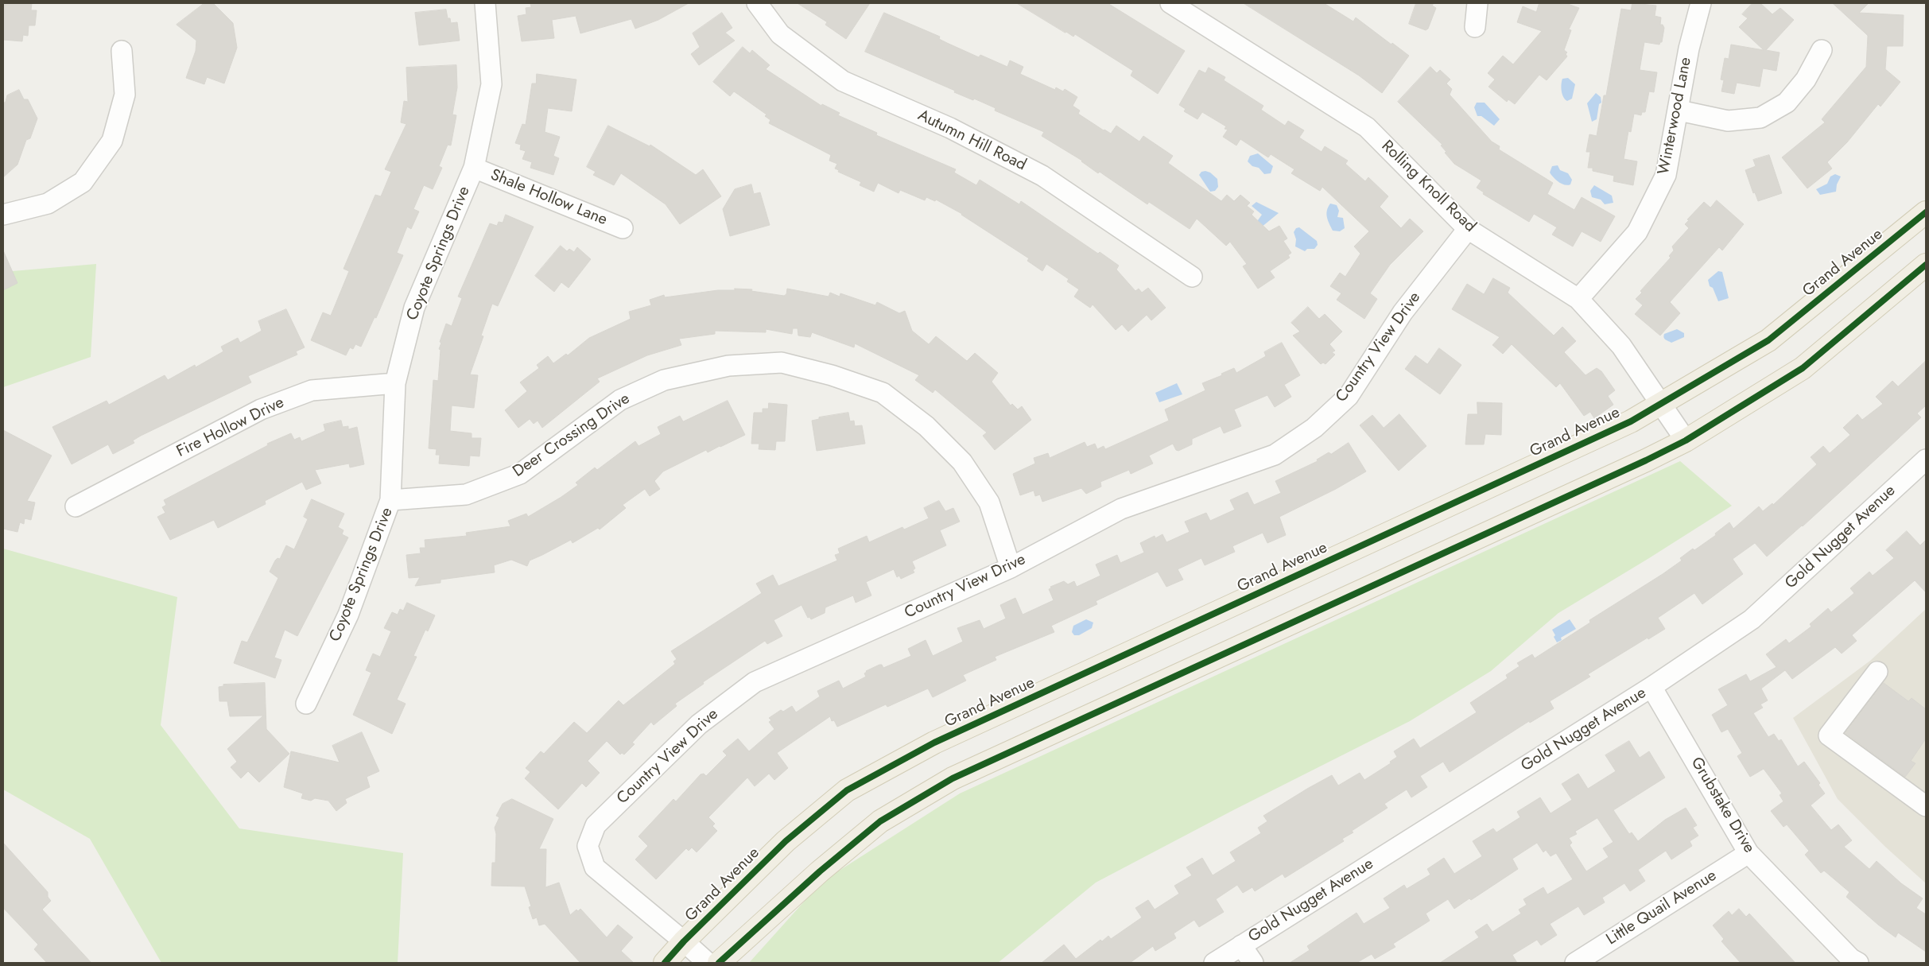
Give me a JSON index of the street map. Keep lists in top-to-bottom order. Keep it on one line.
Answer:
{"streets":{"main road":["Grand Avenue"],"street":["Winterwood Lane","Autumn Hill Road","Rolling Knoll Road","Shale Hollow Lane","Coyote Springs Drive","Country View Drive","Fire Hollow Drive","Deer Crossing Drive","Gold Nugget Avenue","Grubstake Drive","Little Quail Avenue"]},"crossings":[["Winterwood Lane","Rolling Knoll Road"],["Rolling Knoll Road","Grand Avenue"],["Rolling Knoll Road","Country View Drive"],["Shale Hollow Lane","Coyote Springs Drive"],["Coyote Springs Drive","Fire Hollow Drive"],["Coyote Springs Drive","Deer Crossing Drive"],["Grand Avenue","Country View Drive"],["Country View Drive","Deer Crossing Drive"],["Gold Nugget Avenue","Grubstake Drive"],["Grubstake Drive","Little Quail Avenue"]]}
